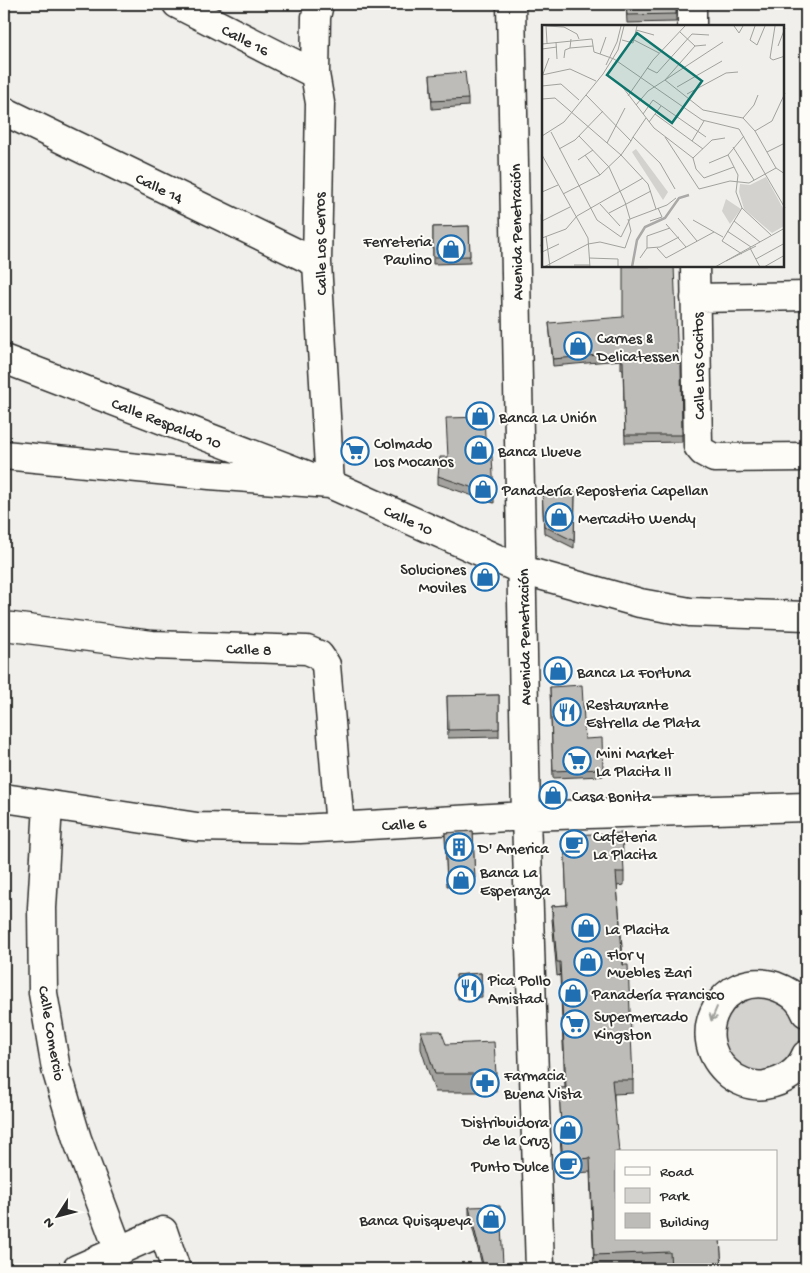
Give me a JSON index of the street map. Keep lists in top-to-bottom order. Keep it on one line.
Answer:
{"streets":{"street":["Calle 16","Calle 14","Avenida Penetración","Calle Los Cerros","Calle Los Cocitos","Calle Respaldo 10","Calle 10","Calle 8","Calle 6","Calle Comercio"]},"crossings":[["Calle 16","Calle Los Cerros"],["Calle 14","Calle Los Cerros"],["Avenida Penetración","Calle 10"],["Avenida Penetración","Calle 6"],["Calle Los Cerros","Calle Respaldo 10"],["Calle Los Cerros","Calle 10"],["Calle Respaldo 10","Calle 10"],["Calle 8","Calle 6"],["Calle 6","Calle Comercio"]],"places":{"shop":["Ferreteria Paulino","Carnes & Delicatessen","Banca La Unión","Banca Llueve","Panadería Reposteria Capellan","Mercadito Wendy","Soluciones Moviles","Banca La Fortuna","Casa Bonita","Banca La Esperanza","La Placita","Flor y Muebles Zari","Panadería Francisco","Distribuidora de la Cruz","Banca Quisqueya"],"supermarket":["Colmado Los Mocanos","Mini Market La Placita II","Supermercado Kingston"],"restaurant":["Restaurante Estrella de Plata","Pica Pollo Amistad"],"cafe":["Cafeteria La Placita","Punto Dulce"],"building":["D' America"],"pharmacy":["Farmacia Buena Vista"]},"legend":["Road","Park","Building"],"north":"bottom left"}
